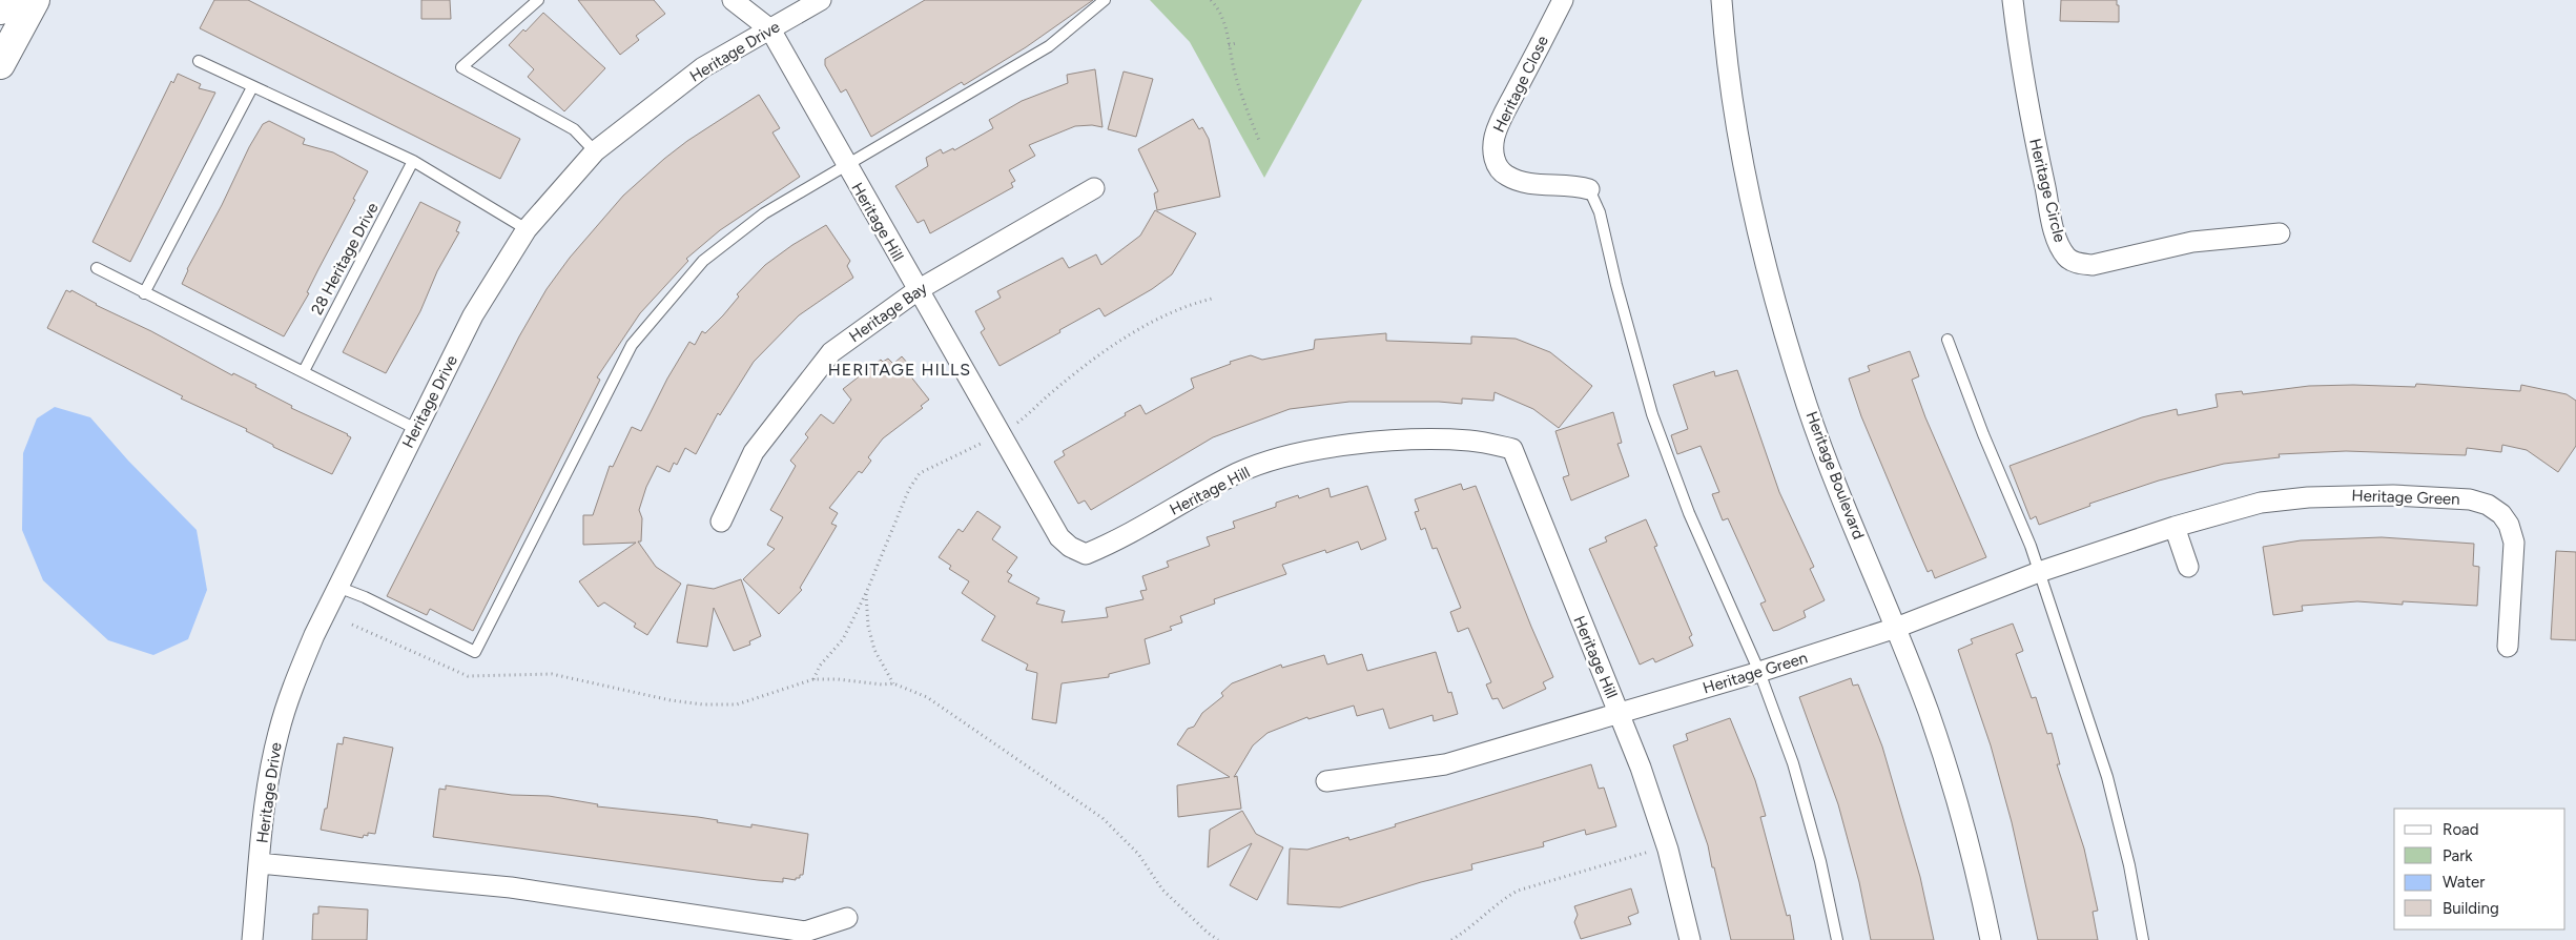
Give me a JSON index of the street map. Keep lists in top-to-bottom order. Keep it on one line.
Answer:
{"streets":{"street":["Heritage Drive","Heritage Close","Heritage Circle","Heritage Hill","Heritage Bay","Heritage Boulevard","Heritage Green"],"lane":["28 Heritage Drive"]},"crossings":[["Heritage Drive","Heritage Hill"],["Heritage Hill","Heritage Bay"],["Heritage Hill","Heritage Green"],["Heritage Boulevard","Heritage Green"]],"districts":["HERITAGE HILLS"],"legend":["Road","Park","Water","Building"]}
